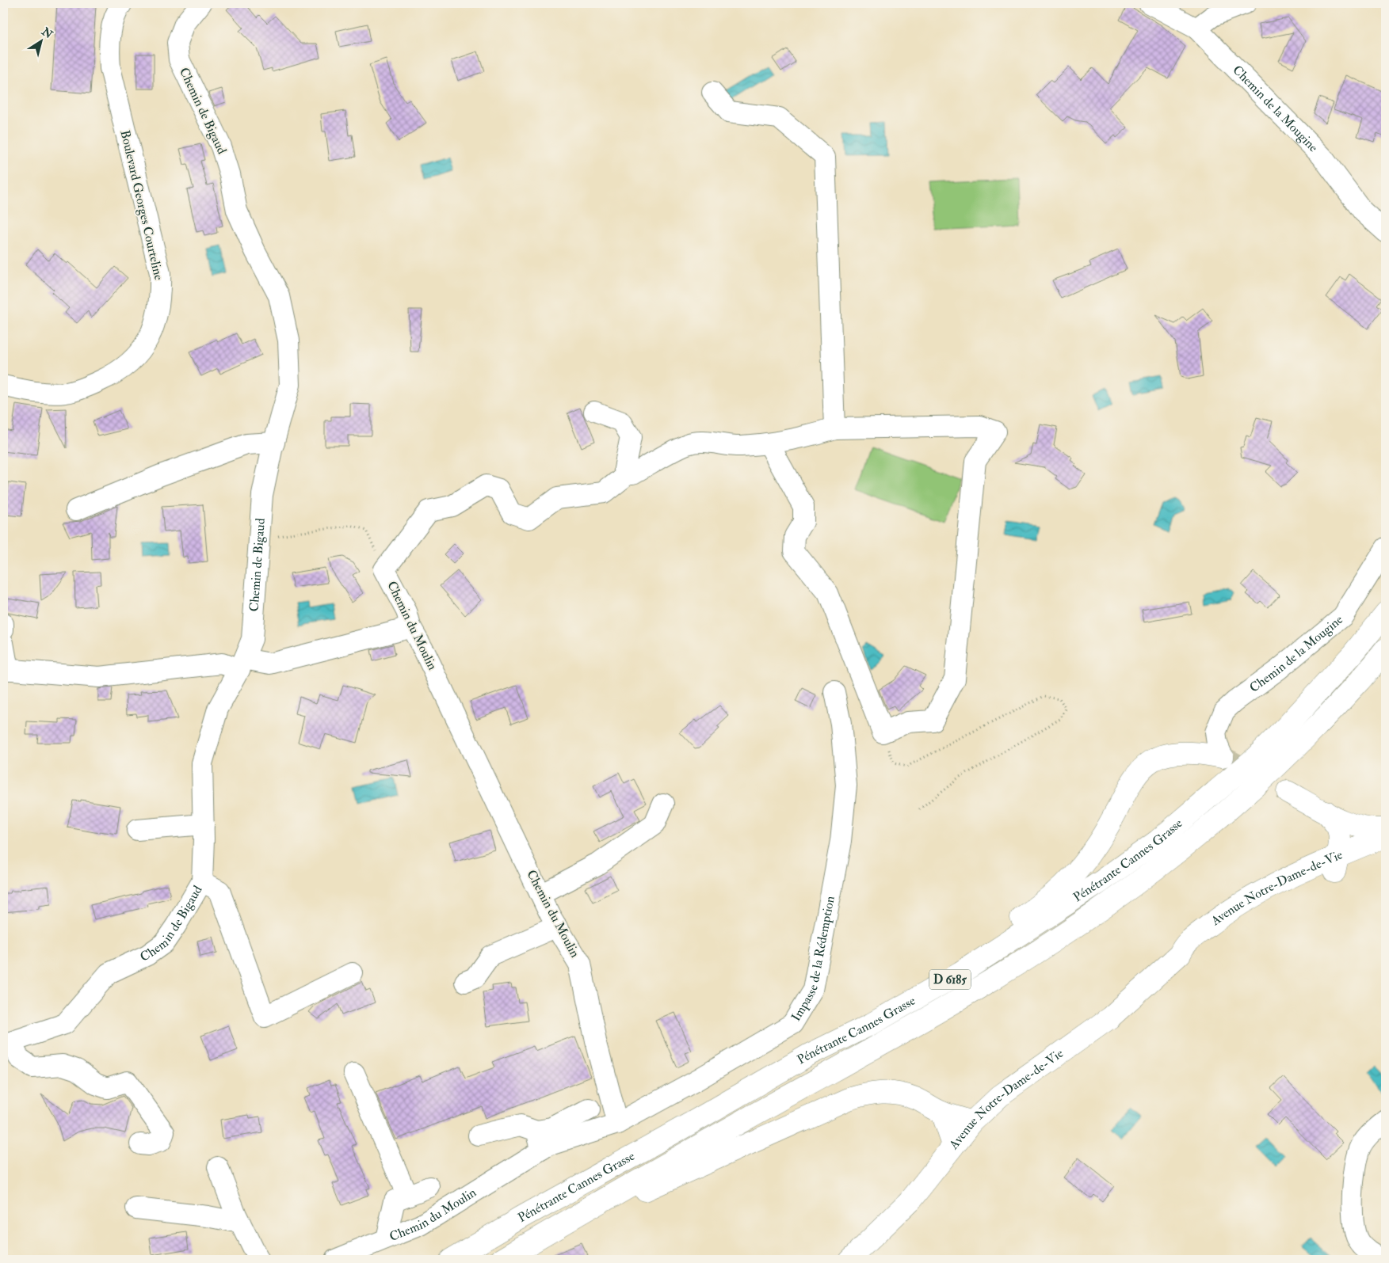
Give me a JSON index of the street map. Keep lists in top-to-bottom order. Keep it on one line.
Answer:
{"streets":{"main road":["Pénétrante Cannes Grasse","Avenue Notre-Dame-de-Vie","D 6185"],"street":["Chemin de la Mougine","Chemin de Bigaud","Boulevard Georges Courteline","Chemin du Moulin","Impasse de la Rédemption"]},"crossings":[["Chemin de Bigaud","Chemin du Moulin"],["Chemin du Moulin","Impasse de la Rédemption"]],"north":"top right"}
